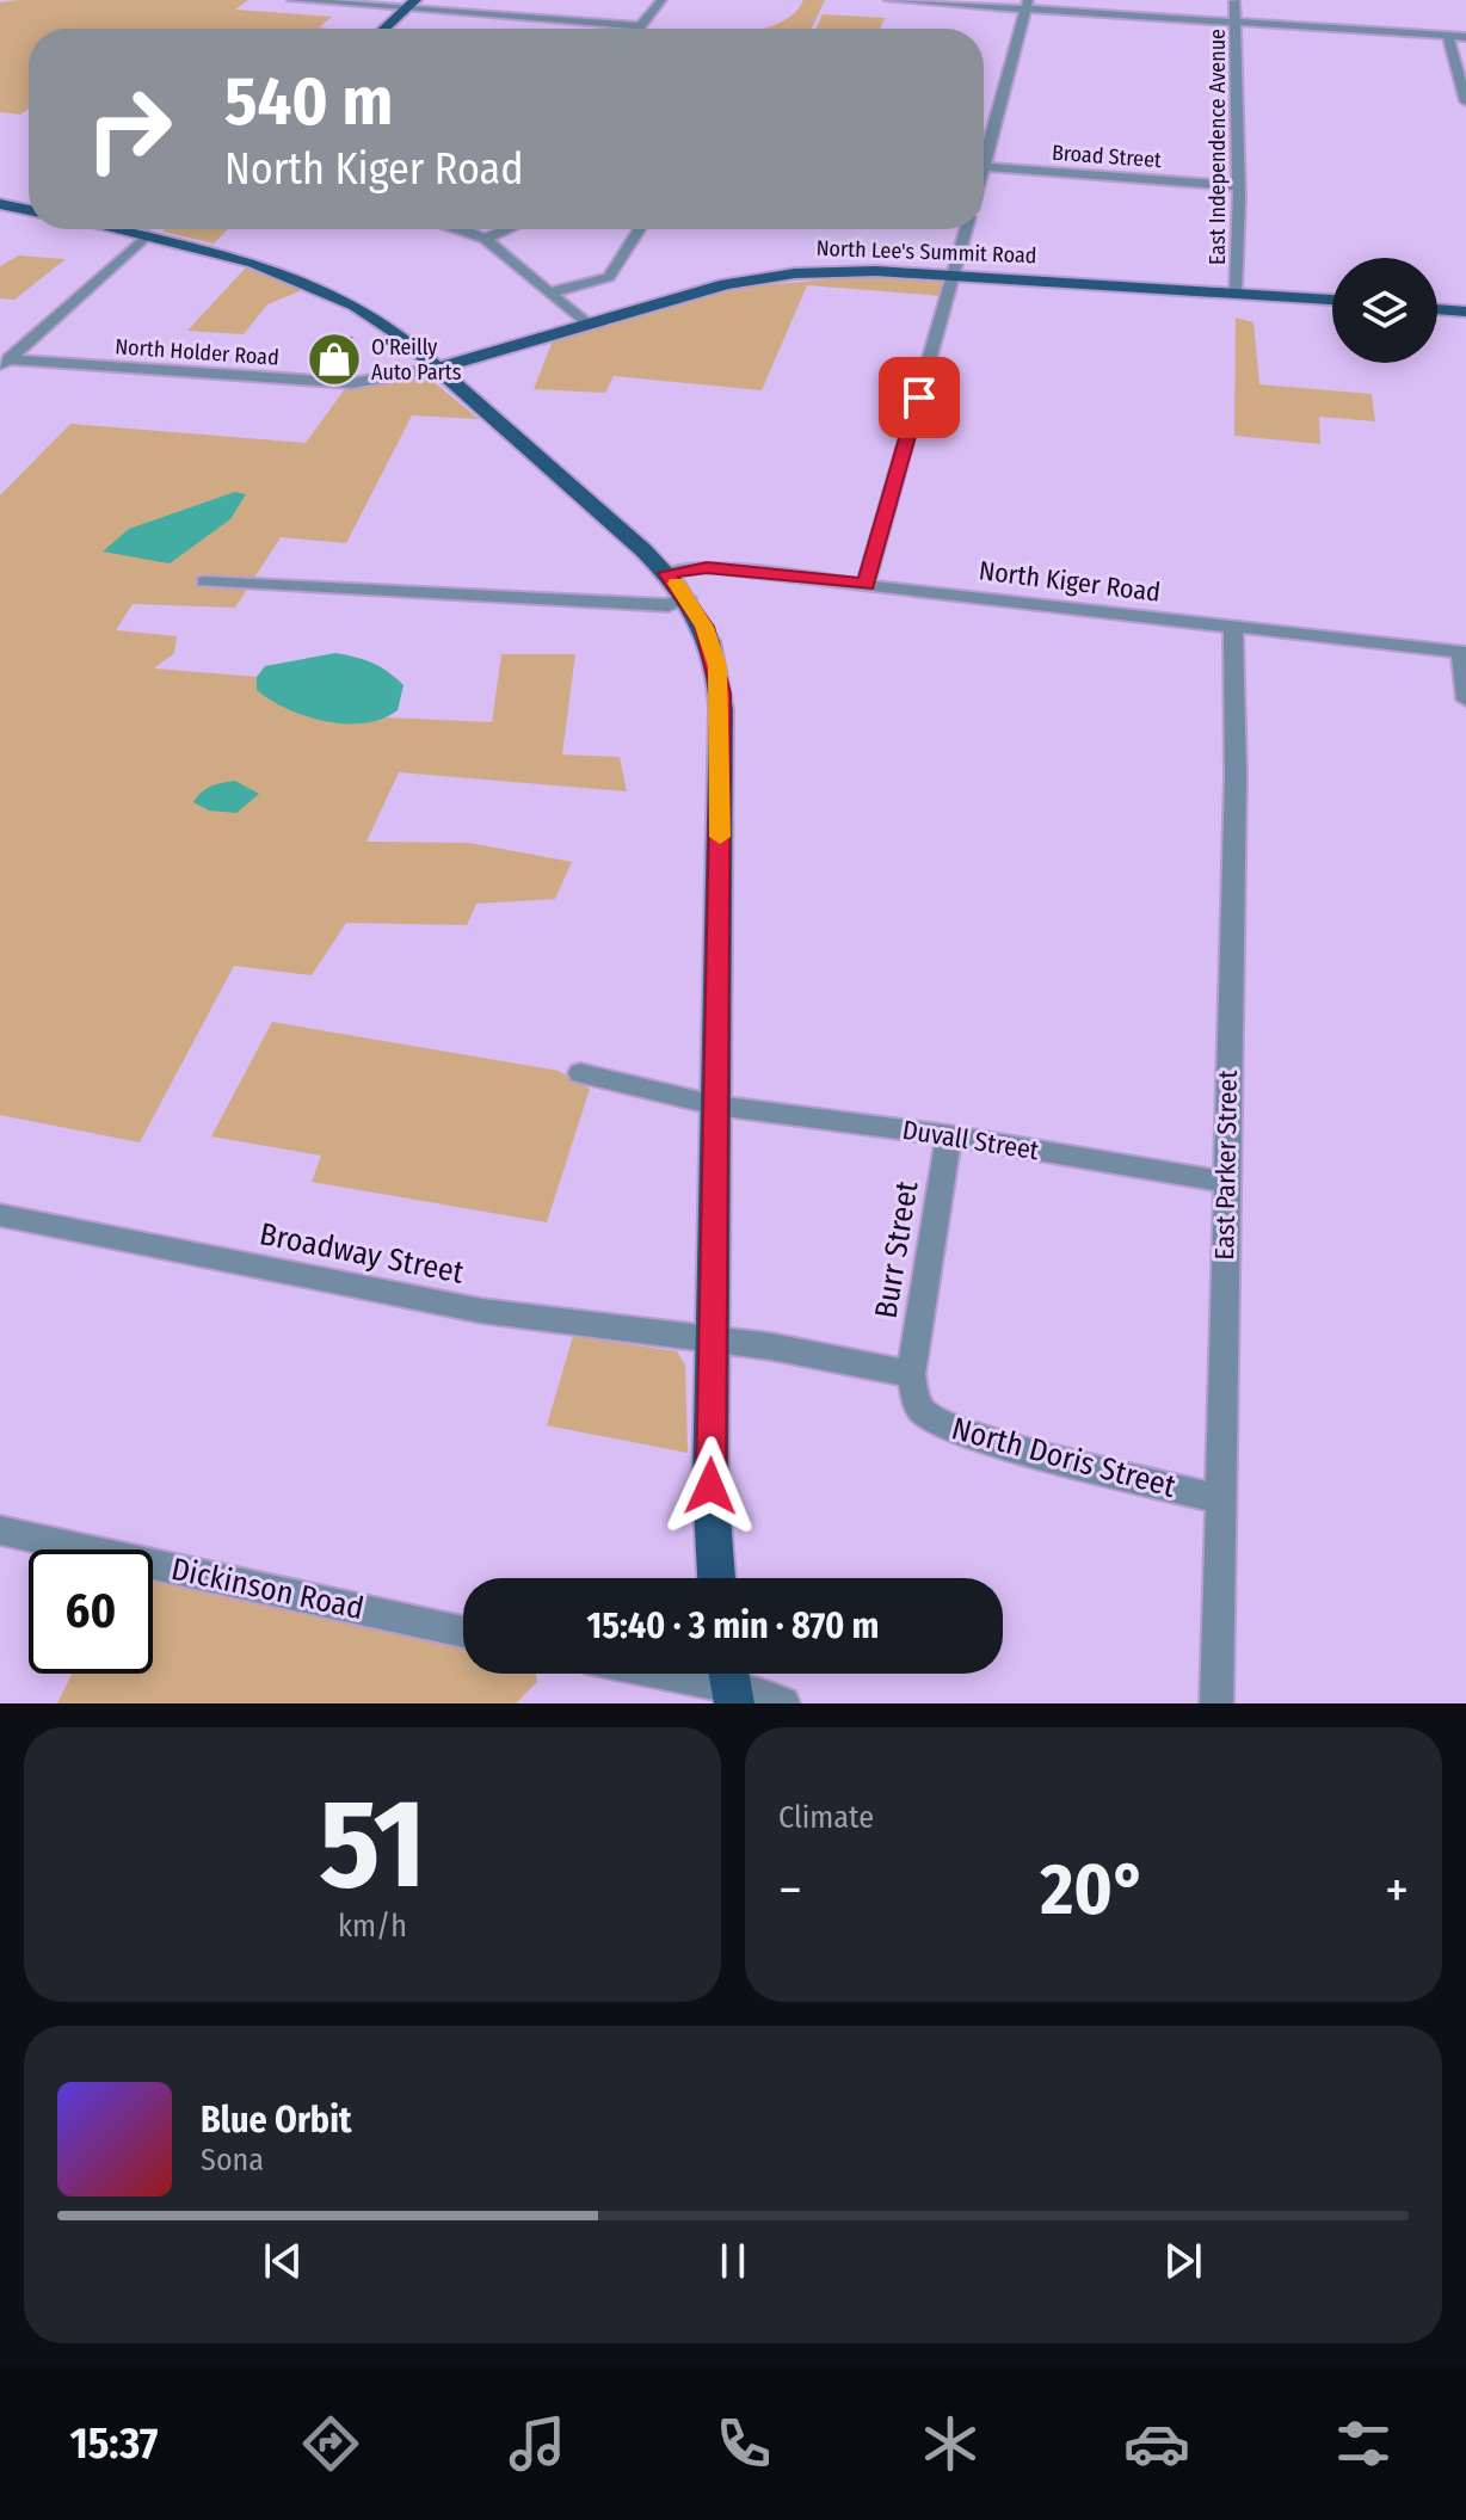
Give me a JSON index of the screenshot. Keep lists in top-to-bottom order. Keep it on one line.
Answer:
{"streets":{"main road":["North Lee's Summit Road"],"street":["East Independence Avenue","Broad Street","North Holder Road","North Kiger Road","Duvall Street","East Parker Street","Burr Street","Broadway Street","North Doris Street","Dickinson Road"]},"crossings":[["East Independence Avenue","Broad Street"],["East Independence Avenue","North Lee's Summit Road"],["North Lee's Summit Road","North Holder Road"],["North Kiger Road","East Parker Street"],["Duvall Street","East Parker Street"],["Duvall Street","Burr Street"],["East Parker Street","North Doris Street"],["Burr Street","North Doris Street"]],"places":{"shop":["O'Reilly Auto Parts"]},"page":{"turn":["540 m","North Kiger Road"],"limit":"60","trip":"15:40 · 3 min · 870 m","tile":[["51","km/h"],"Climate"],"heat":["−","20°","+"],"song":["Blue Orbit","Sona"],"tabs":"15:37"}}
